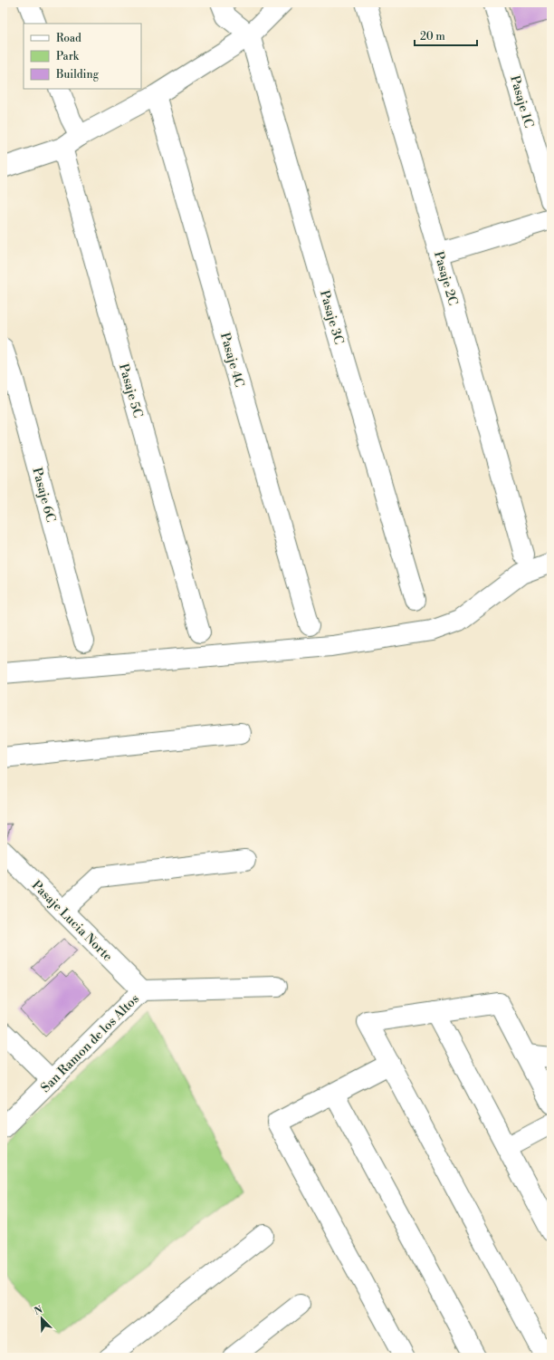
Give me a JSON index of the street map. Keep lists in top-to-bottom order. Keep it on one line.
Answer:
{"streets":{"street":["Pasaje 1C","Pasaje 2C","Pasaje 3C","Pasaje 4C","Pasaje 5C","Pasaje 6C","Pasaje Lucia Norte","San Ramon de los Altos"]},"crossings":[["Pasaje Lucia Norte","San Ramon de los Altos"]],"legend":["Road","Park","Building"],"scale_bar":"20 m","north":"top left"}
